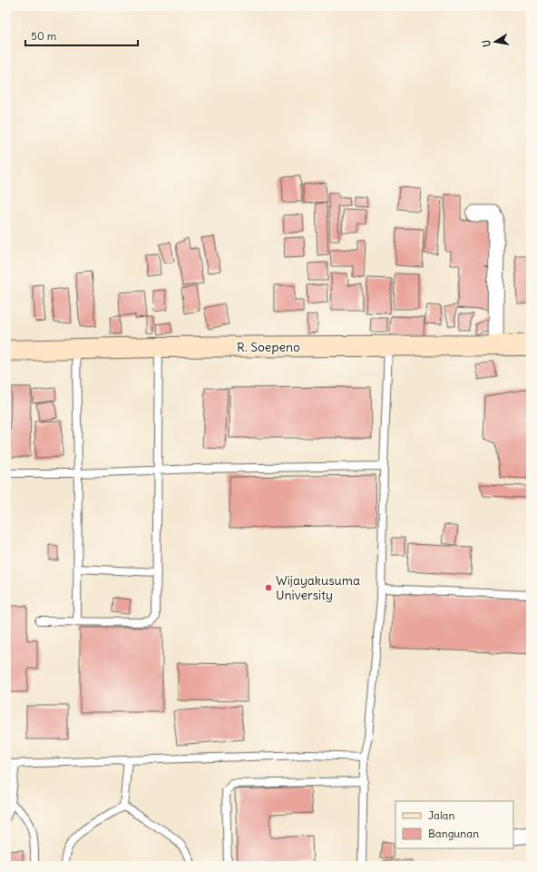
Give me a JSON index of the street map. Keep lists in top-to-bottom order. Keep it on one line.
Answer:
{"streets":{"street":["R. Soepeno"]},"places":["Wijayakusuma University"],"legend":["Jalan","Bangunan"],"scale_bar":"50 m","north":"left"}
